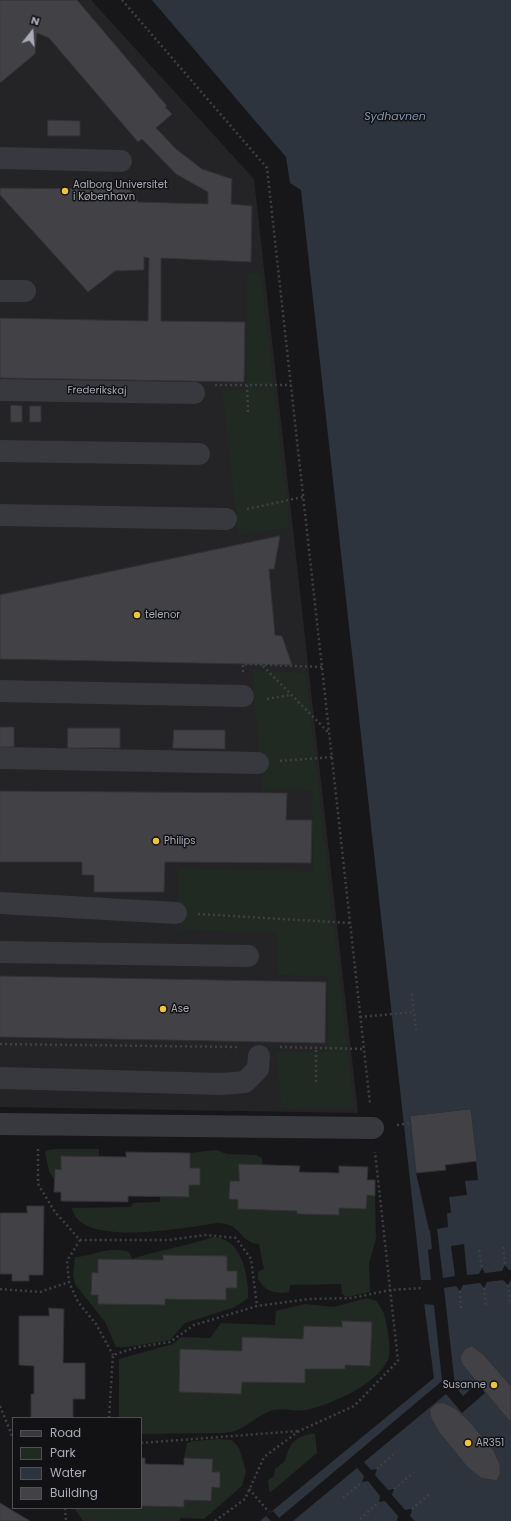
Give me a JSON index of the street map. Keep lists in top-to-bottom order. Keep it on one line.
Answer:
{"streets":{"lane":["Frederikskaj"]},"water":["Sydhavnen"],"places":["Aalborg Universitet i København","telenor","Philips","Ase","Susanne","AR351"],"legend":["Road","Park","Water","Building"],"north":"top"}
